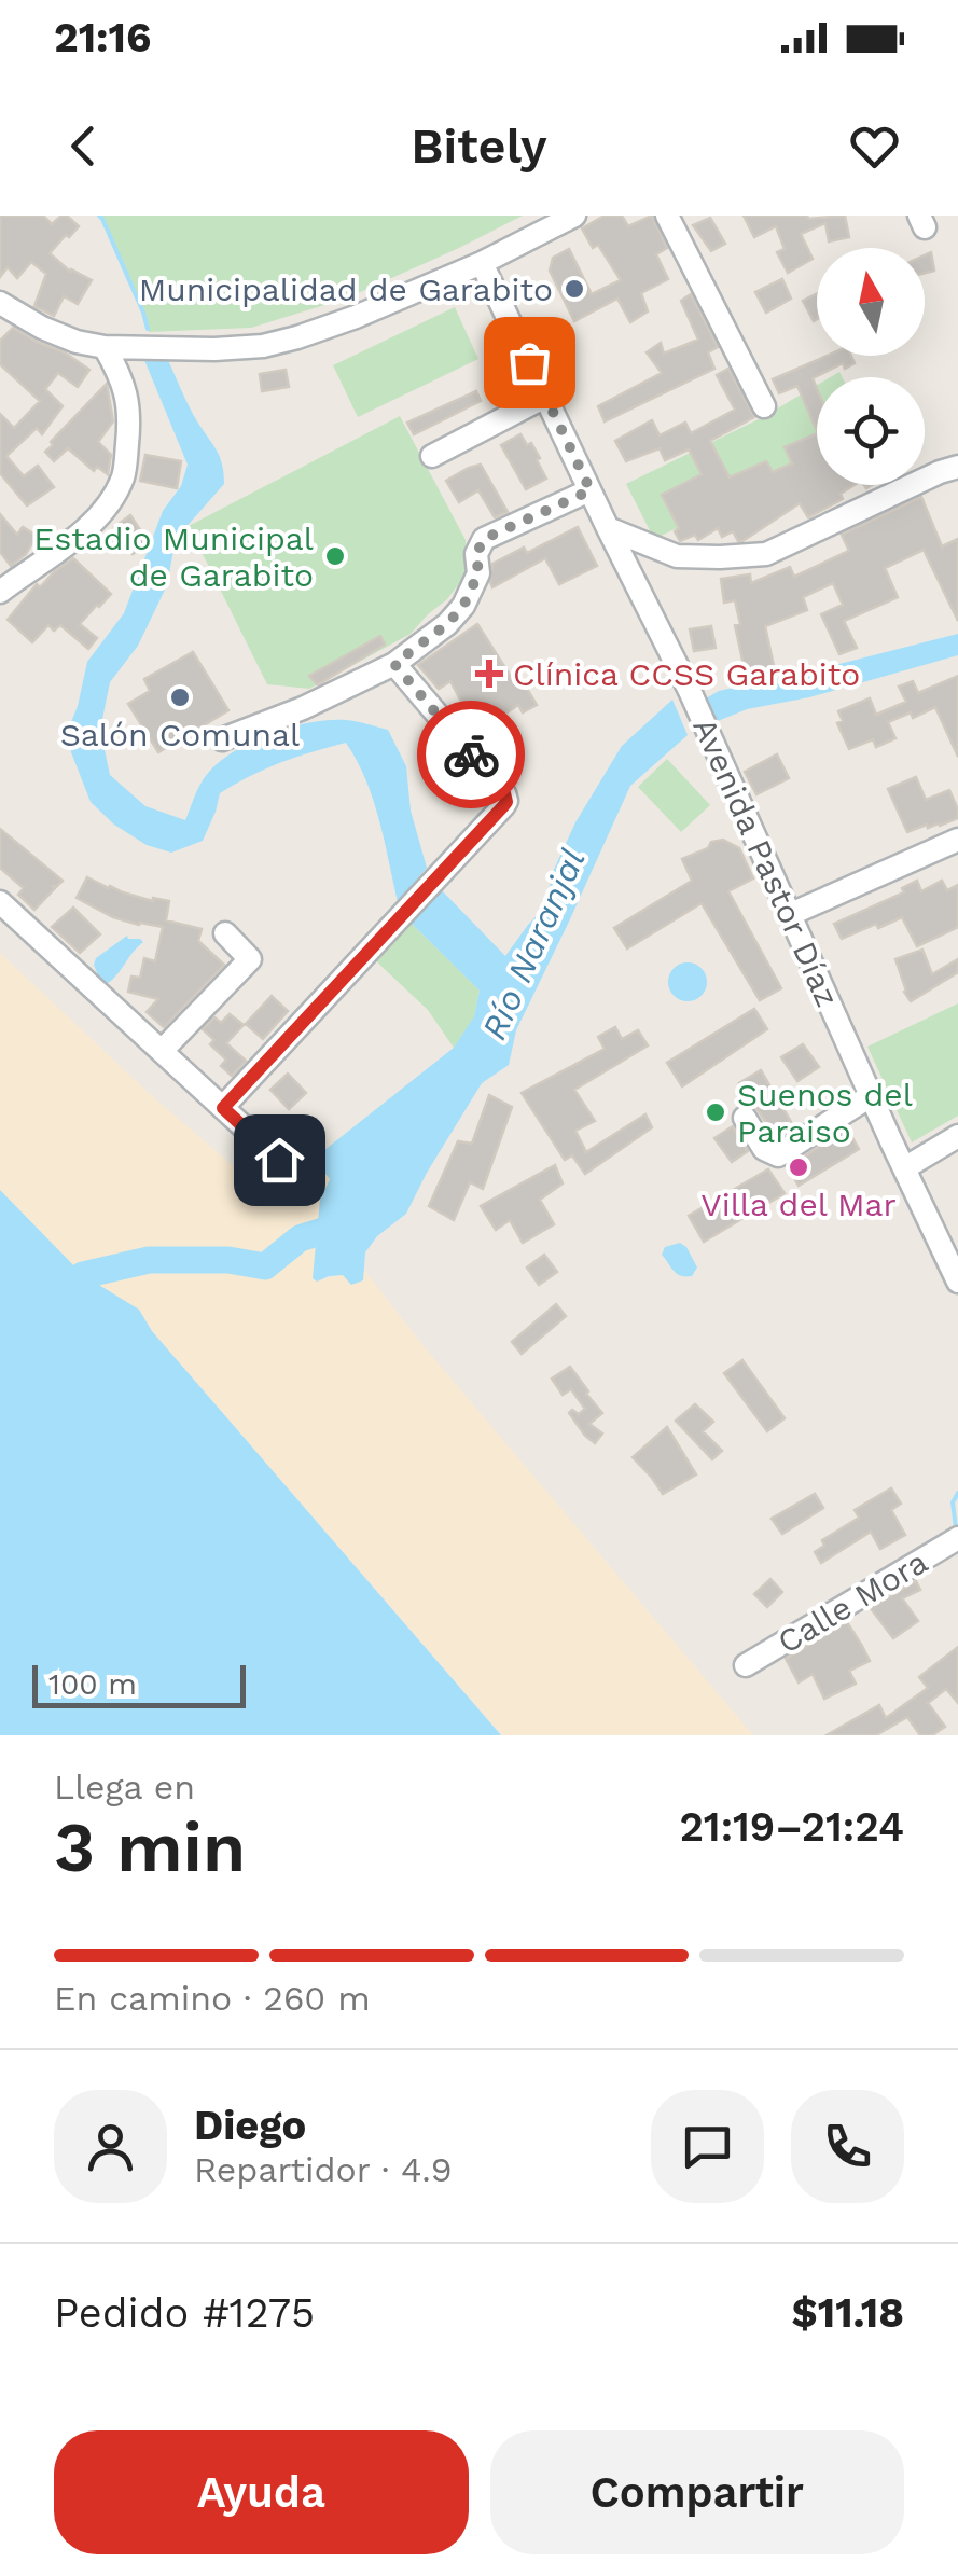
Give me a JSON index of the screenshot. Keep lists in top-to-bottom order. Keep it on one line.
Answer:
{"streets":{"street":["Avenida Pastor Díaz","Calle Mora"]},"water":["Río Naranjal"],"places":{"other":["Municipalidad de Garabito","Estadio Municipal de Garabito","Salón Comunal","Suenos del Paraiso","Villa del Mar"],"health":["Clínica CCSS Garabito"]},"scale_bar":"100 m","north":"top","page":{"status":"21:16","header":"Bitely","scale":"100 m","heading":["3 min","Llega en","21:19–21:24"],"panel":["Diego","Repartidor · 4.9","Pedido #1275","$11.18"],"bar":"En camino · 260 m","buttons":["Ayuda","Compartir"]}}
